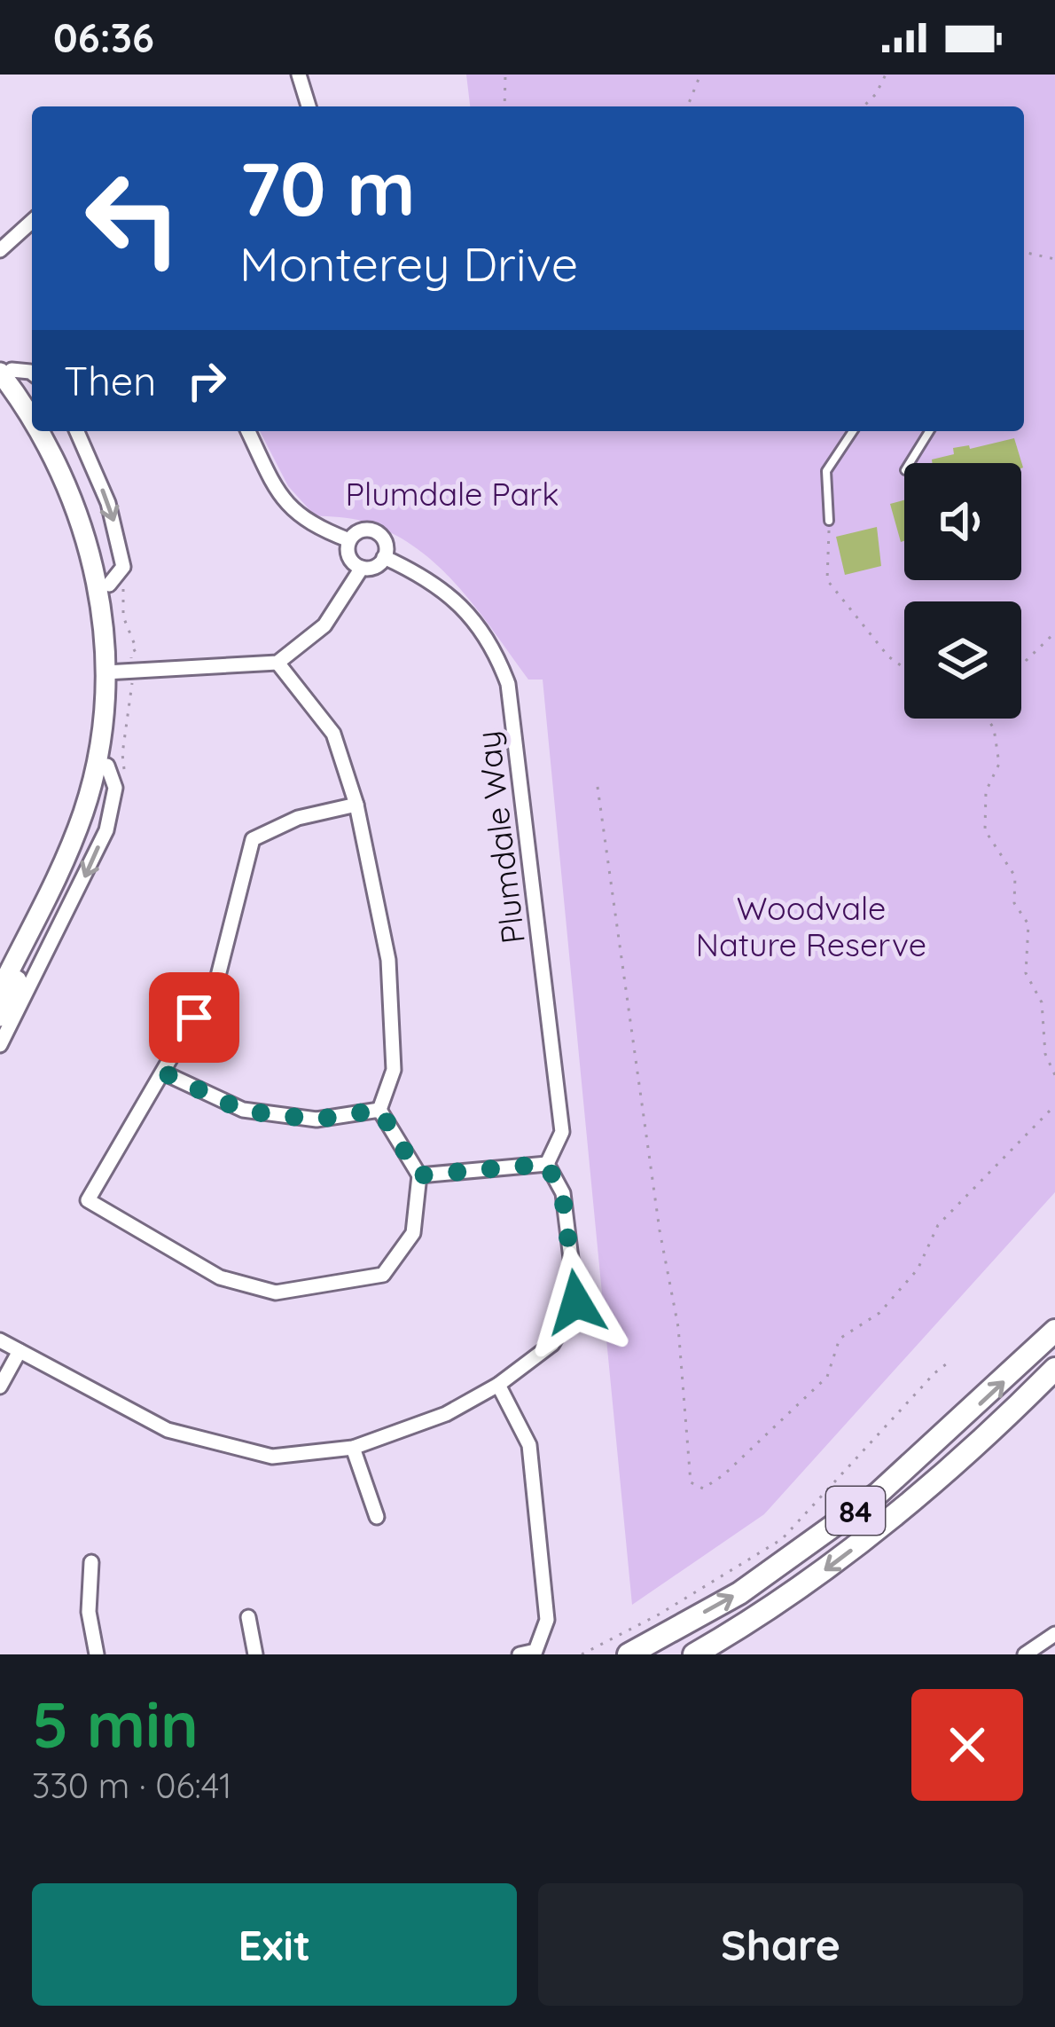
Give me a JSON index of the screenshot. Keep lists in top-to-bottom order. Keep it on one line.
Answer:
{"streets":{"main road":["84"],"street":["Plumdale Way"]},"parks":["Plumdale Park","Woodvale Nature Reserve"],"page":{"status":"06:36","turn":["70 m","Monterey Drive"],"then":"Then","heading":["5 min","330 m · 06:41"],"buttons":["Exit","Share"]}}
